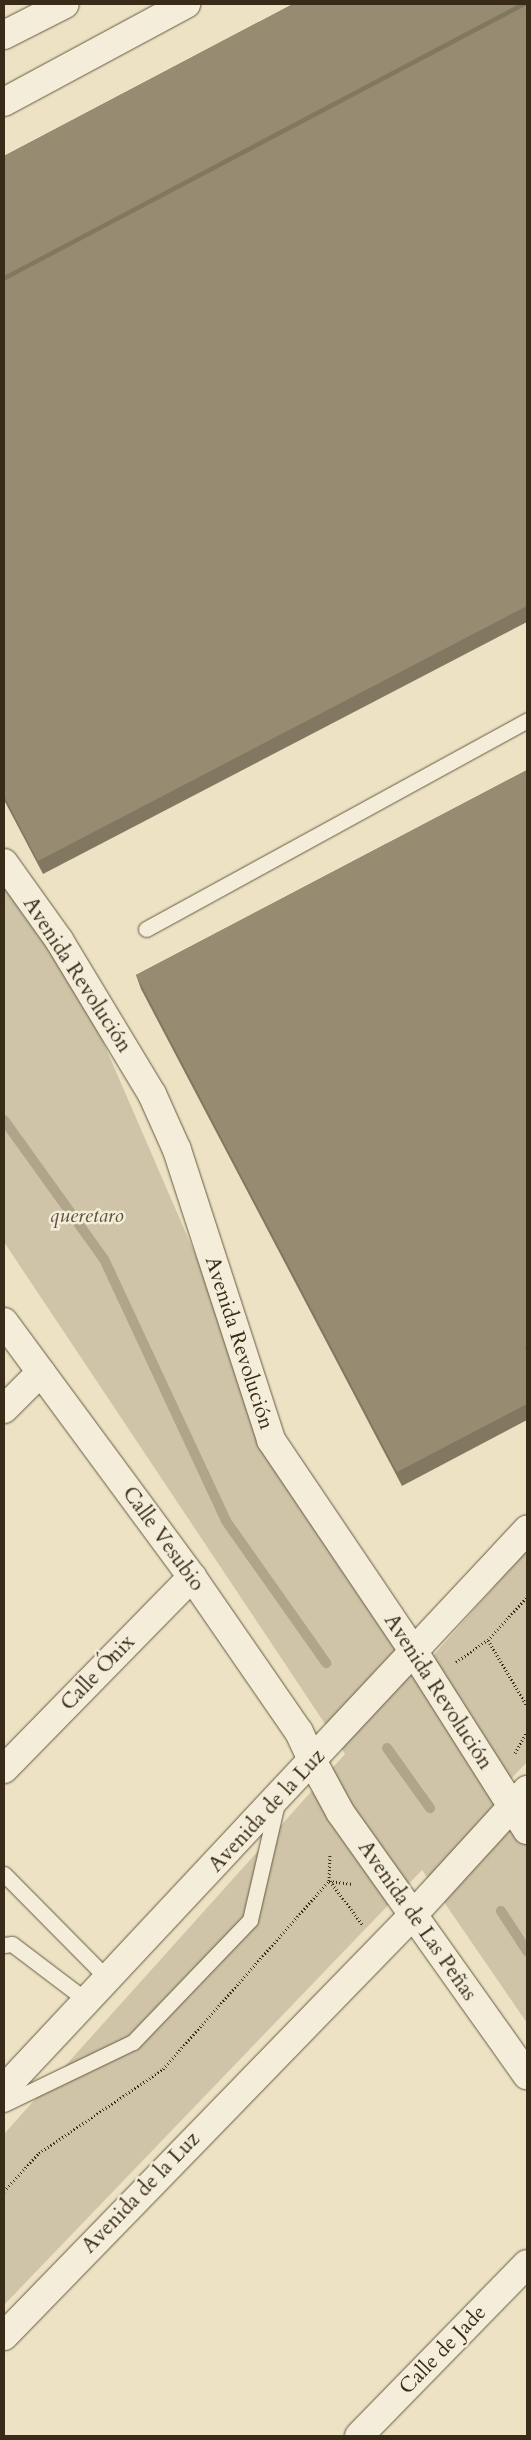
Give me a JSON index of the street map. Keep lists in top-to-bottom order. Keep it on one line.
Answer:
{"streets":{"main road":["Avenida Revolución","Calle Vesubio","Calle Ónix","Avenida de la Luz","Avenida de Las Peñas","Calle de Jade"]},"crossings":[["Avenida Revolución","Avenida de la Luz"],["Calle Vesubio","Calle Ónix"],["Calle Vesubio","Avenida de la Luz"],["Calle Vesubio","Avenida de Las Peñas"],["Avenida de la Luz","Avenida de Las Peñas"]],"parks":["queretaro"]}
